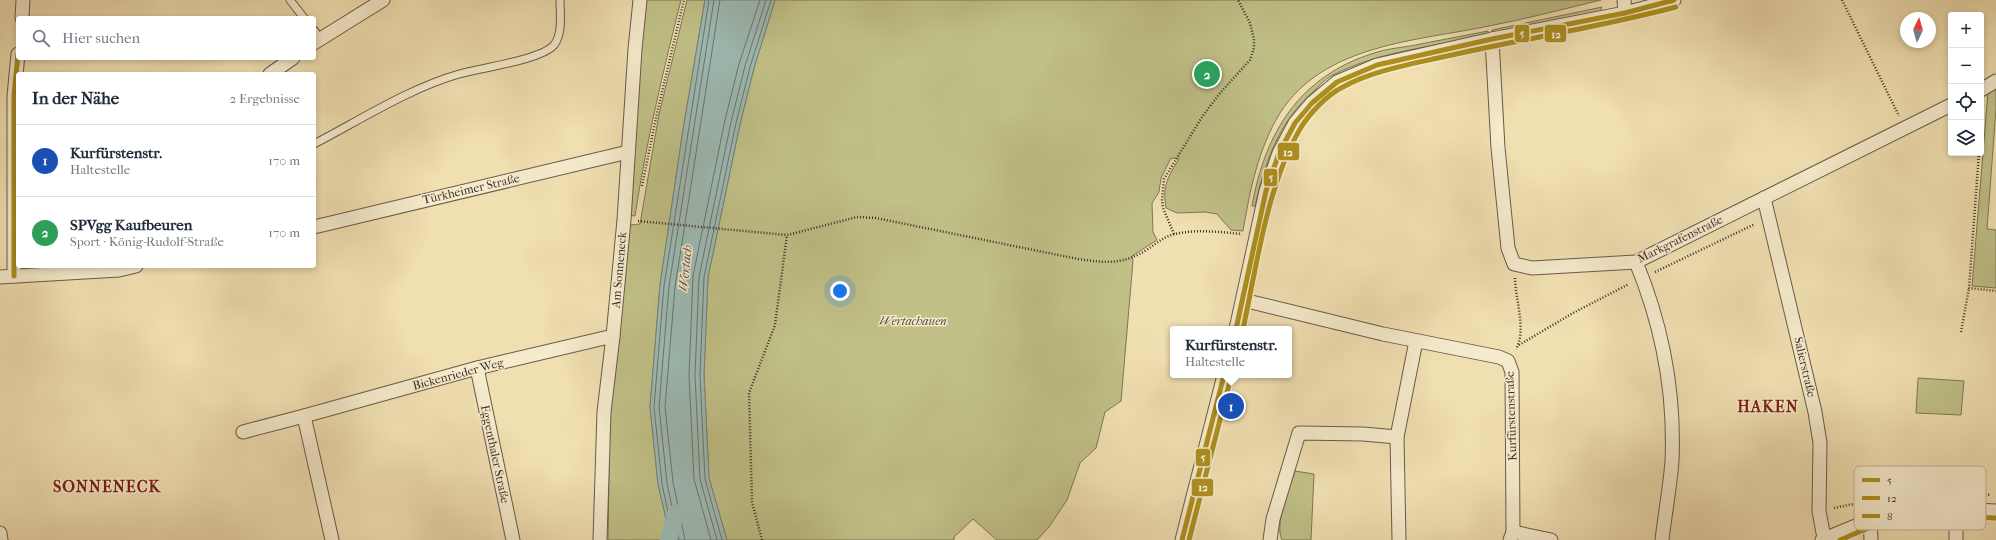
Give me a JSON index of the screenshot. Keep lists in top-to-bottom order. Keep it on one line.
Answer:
{"streets":{"street":["Türkheimer Straße","Markgrafenstraße","Am Sonneneck","Salierstraße","Bickenrieder Weg","Kurfürstenstraße","Eggenthaler Straße"]},"crossings":[["Türkheimer Straße","Am Sonneneck"],["Markgrafenstraße","Salierstraße"],["Am Sonneneck","Bickenrieder Weg"],["Bickenrieder Weg","Eggenthaler Straße"]],"districts":["HAKEN","SONNENECK"],"water":["Wertach"],"parks":["Wertachauen"],"lines":["transit line 5","transit line 12","transit line 8"],"legend":["5","12","8"],"north":"top","page":{"map_buttons":["+","−"],"search":"Hier suchen","pins":["2","1"],"heading":["In der Nähe","2 Ergebnisse"],"list":[{"mark":"1","name":"Kurfürstenstr.","note":"Haltestelle","value":"170 m"},{"mark":"2","name":"SPVgg Kaufbeuren","note":"Sport · König-Rudolf-Straße","value":"170 m"}],"popup":["Kurfürstenstr.","Haltestelle"]}}
